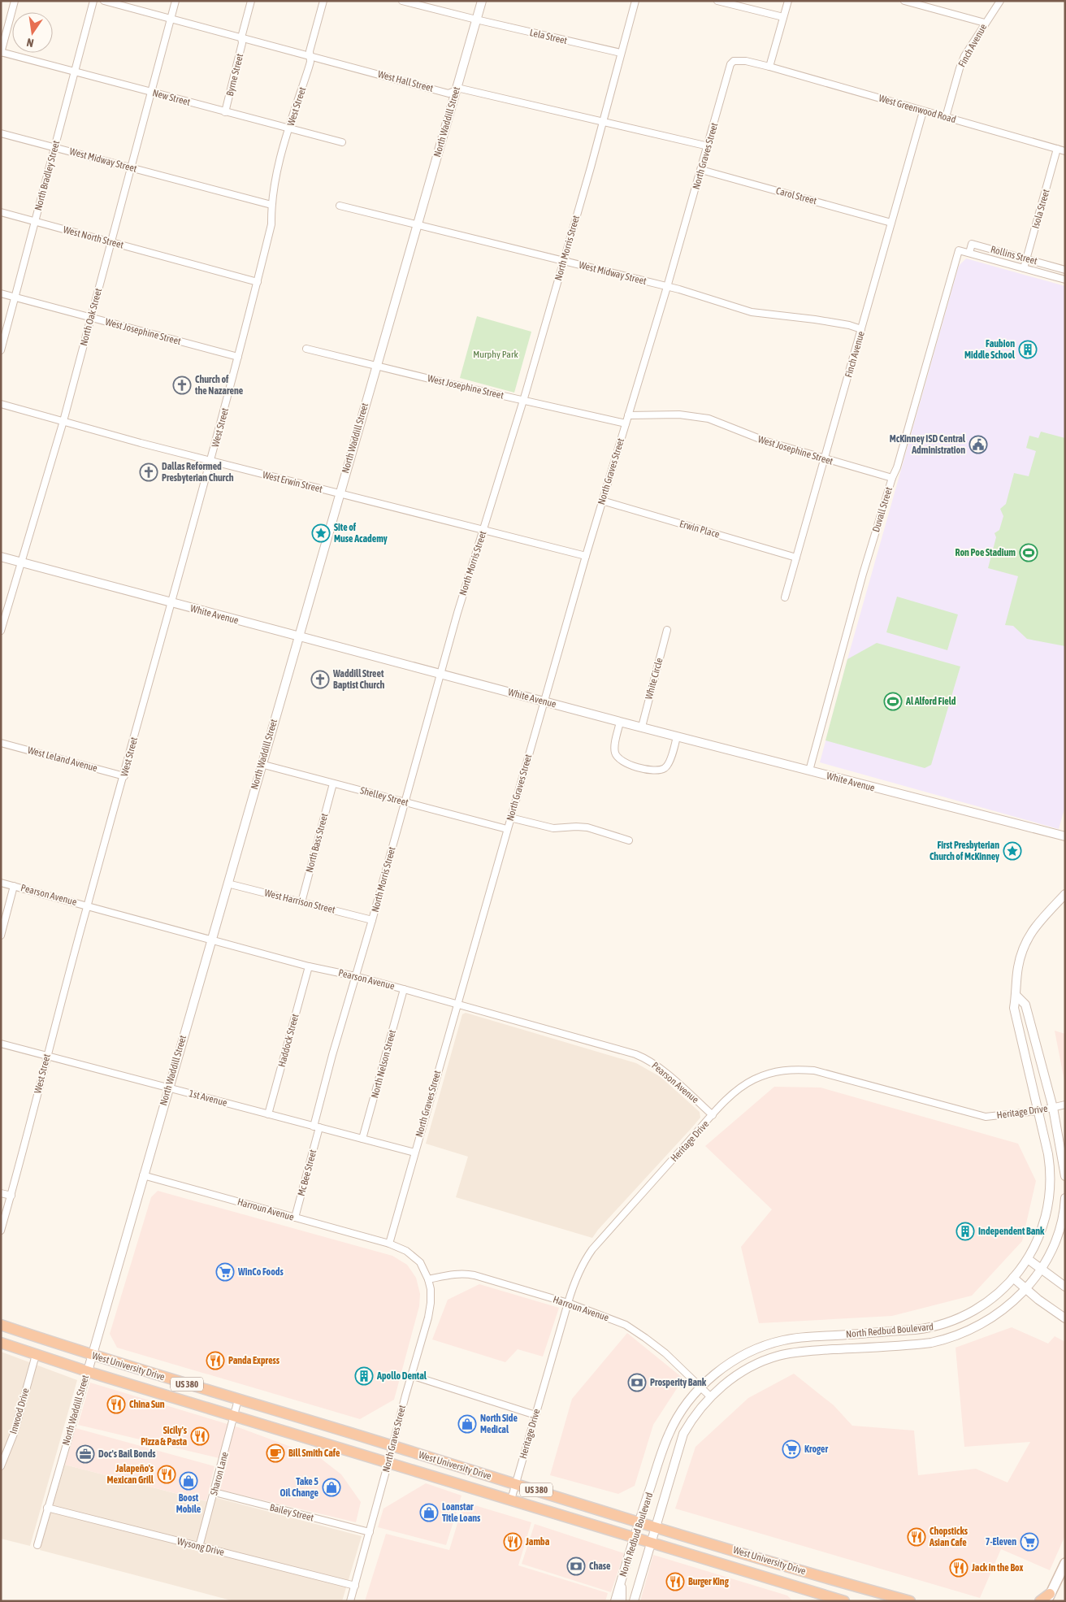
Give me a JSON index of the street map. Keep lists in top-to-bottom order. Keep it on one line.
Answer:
{"streets":{"highway":["West University Drive","US 380"],"street":["Lela Street","Finch Avenue","Byrne Street","West Hall Street","New Street","West Street","West Greenwood Road","North Waddill Street","North Graves Street","West Midway Street","North Bradley Street","Carol Street","Isola Street","West North Street","North Morris Street","Rollins Street","North Oak Street","West Josephine Street","West Erwin Street","Duvall Street","Erwin Place","White Avenue","White Circle","West Leland Avenue","Shelley Street","North Bass Street","Pearson Avenue","West Harrison Street","Haddock Street","North Nelson Street","1st Avenue","Heritage Drive","Mc Bee Street","Harroun Avenue","North Redbud Boulevard","Inwood Drive","Sharon Lane","Bailey Street","Wysong Drive"]},"crossings":[["Lela Street","North Waddill Street"],["Lela Street","North Morris Street"],["Finch Avenue","West Greenwood Road"],["Finch Avenue","West Midway Street"],["Finch Avenue","Carol Street"],["Finch Avenue","West Josephine Street"],["Finch Avenue","Erwin Place"],["Byrne Street","West Hall Street"],["Byrne Street","New Street"],["West Hall Street","West Street"],["West Hall Street","North Waddill Street"],["West Hall Street","North Graves Street"],["West Hall Street","North Morris Street"],["West Hall Street","North Oak Street"],["New Street","West Street"],["New Street","North Bradley Street"],["New Street","North Oak Street"],["West Street","West Midway Street"],["West Street","West North Street"],["West Street","West Josephine Street"],["West Street","West Erwin Street"],["West Street","White Avenue"],["West Street","West Leland Avenue"],["West Street","Pearson Avenue"],["West Street","1st Avenue"],["West Greenwood Road","North Graves Street"],["West Greenwood Road","Isola Street"],["North Waddill Street","West Midway Street"],["North Waddill Street","West Josephine Street"],["North Waddill Street","West Erwin Street"],["North Waddill Street","White Avenue"],["North Waddill Street","Shelley Street"],["North Waddill Street","Pearson Avenue"],["North Waddill Street","West Harrison Street"],["North Waddill Street","1st Avenue"],["North Waddill Street","Harroun Avenue"],["North Waddill Street","West University Drive"],["North Waddill Street","Wysong Drive"],["North Graves Street","West Midway Street"],["North Graves Street","Carol Street"],["North Graves Street","West Josephine Street"],["North Graves Street","West Erwin Street"],["North Graves Street","Erwin Place"],["North Graves Street","White Avenue"],["North Graves Street","Shelley Street"],["North Graves Street","Pearson Avenue"],["North Graves Street","1st Avenue"],["North Graves Street","Harroun Avenue"],["North Graves Street","West University Drive"],["North Graves Street","Bailey Street"],["North Graves Street","Wysong Drive"],["West Midway Street","North Bradley Street"],["West Midway Street","North Morris Street"],["West Midway Street","North Oak Street"],["North Bradley Street","West North Street"],["North Bradley Street","West Josephine Street"],["Isola Street","Rollins Street"],["West North Street","North Oak Street"],["North Morris Street","West Josephine Street"],["North Morris Street","West Erwin Street"],["North Morris Street","White Avenue"],["North Morris Street","Shelley Street"],["North Morris Street","Pearson Avenue"],["North Morris Street","West Harrison Street"],["North Morris Street","1st Avenue"],["North Morris Street","Mc Bee Street"],["Rollins Street","Duvall Street"],["North Oak Street","West Josephine Street"],["North Oak Street","West Erwin Street"],["North Oak Street","White Avenue"],["West Josephine Street","Duvall Street"],["Duvall Street","White Avenue"],["White Avenue","White Circle"],["Shelley Street","North Bass Street"],["North Bass Street","West Harrison Street"],["Pearson Avenue","Haddock Street"],["Pearson Avenue","North Nelson Street"],["Pearson Avenue","Heritage Drive"],["Haddock Street","1st Avenue"],["North Nelson Street","1st Avenue"],["1st Avenue","Mc Bee Street"],["Heritage Drive","Harroun Avenue"],["Heritage Drive","North Redbud Boulevard"],["Heritage Drive","West University Drive"],["Mc Bee Street","Harroun Avenue"],["Harroun Avenue","North Redbud Boulevard"],["North Redbud Boulevard","West University Drive"],["West University Drive","Inwood Drive"],["West University Drive","Sharon Lane"],["Sharon Lane","Bailey Street"],["Sharon Lane","Wysong Drive"]],"parks":["Murphy Park"],"places":{"building":["Faubion Middle School","Independent Bank","Apollo Dental"],"church":["Church of the Nazarene","Dallas Reformed Presbyterian Church","Waddill Street Baptist Church"],"public building":["McKinney ISD Central Administration"],"place":["Site of Muse Academy","First Presbyterian Church of McKinney"],"sports":["Ron Poe Stadium","Al Alford Field"],"supermarket":["WinCo Foods","Kroger","7-Eleven"],"restaurant":["Panda Express","China Sun","Sicily's Pizza & Pasta","Jalapeño's Mexican Grill","Chopsticks Asian Cafe","Jamba","Jack in the Box","Burger King"],"bank":["Prosperity Bank","Chase"],"shop":["North Side Medical","Boost Mobile","Take 5 Oil Change","Loanstar Title Loans"],"cafe":["Bill Smith Cafe"],"office":["Doc's Bail Bonds"]},"north":"bottom"}
